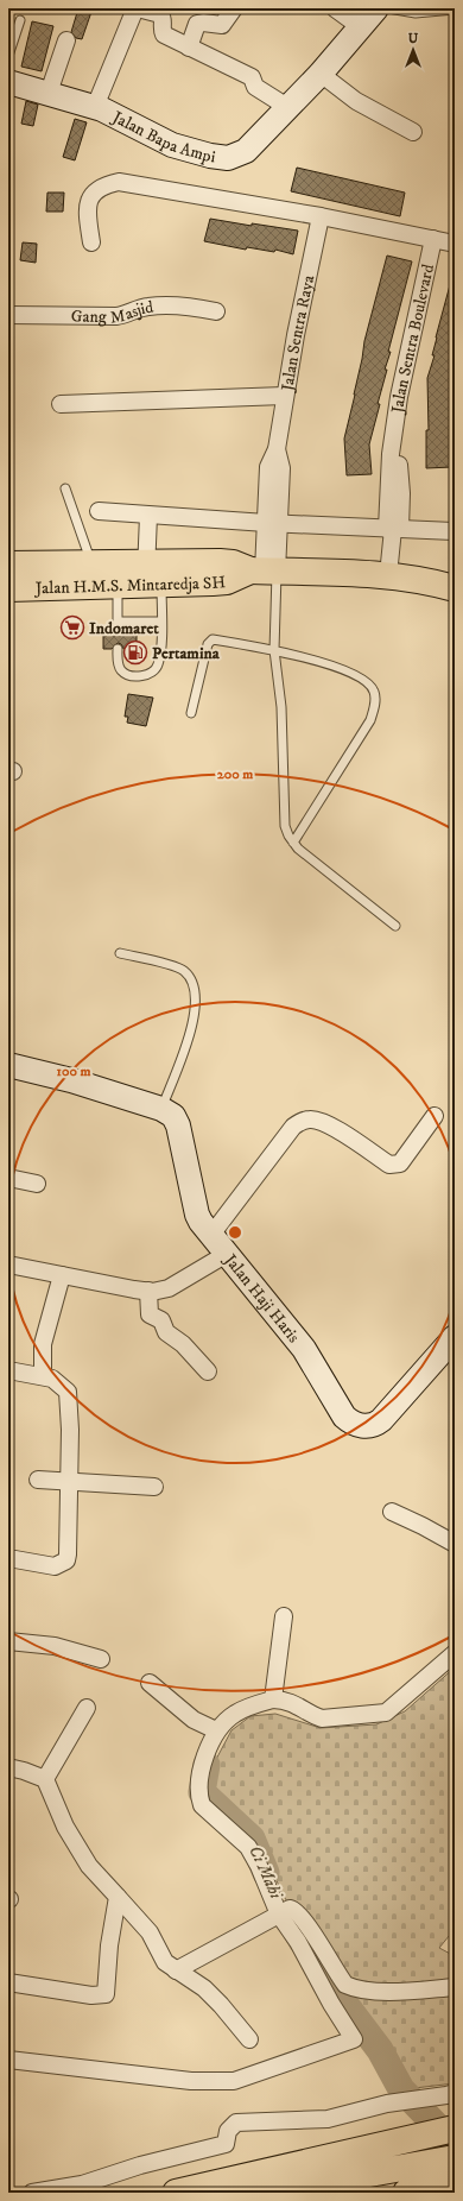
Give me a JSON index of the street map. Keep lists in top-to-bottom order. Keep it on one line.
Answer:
{"streets":{"main road":["Jalan H.M.S. Mintaredja SH"],"street":["Jalan Bapa Ampi","Gang Masjid","Jalan Sentra Raya","Jalan Sentra Boulevard","Jalan Haji Haris"]},"crossings":[["Jalan Sentra Raya","Jalan H.M.S. Mintaredja SH"],["Jalan Sentra Boulevard","Jalan H.M.S. Mintaredja SH"]],"water":["Ci Mahi"],"places":{"supermarket":["Indomaret"],"fuel station":["Pertamina"]},"north":"top","rings":["200 m","100 m"]}
